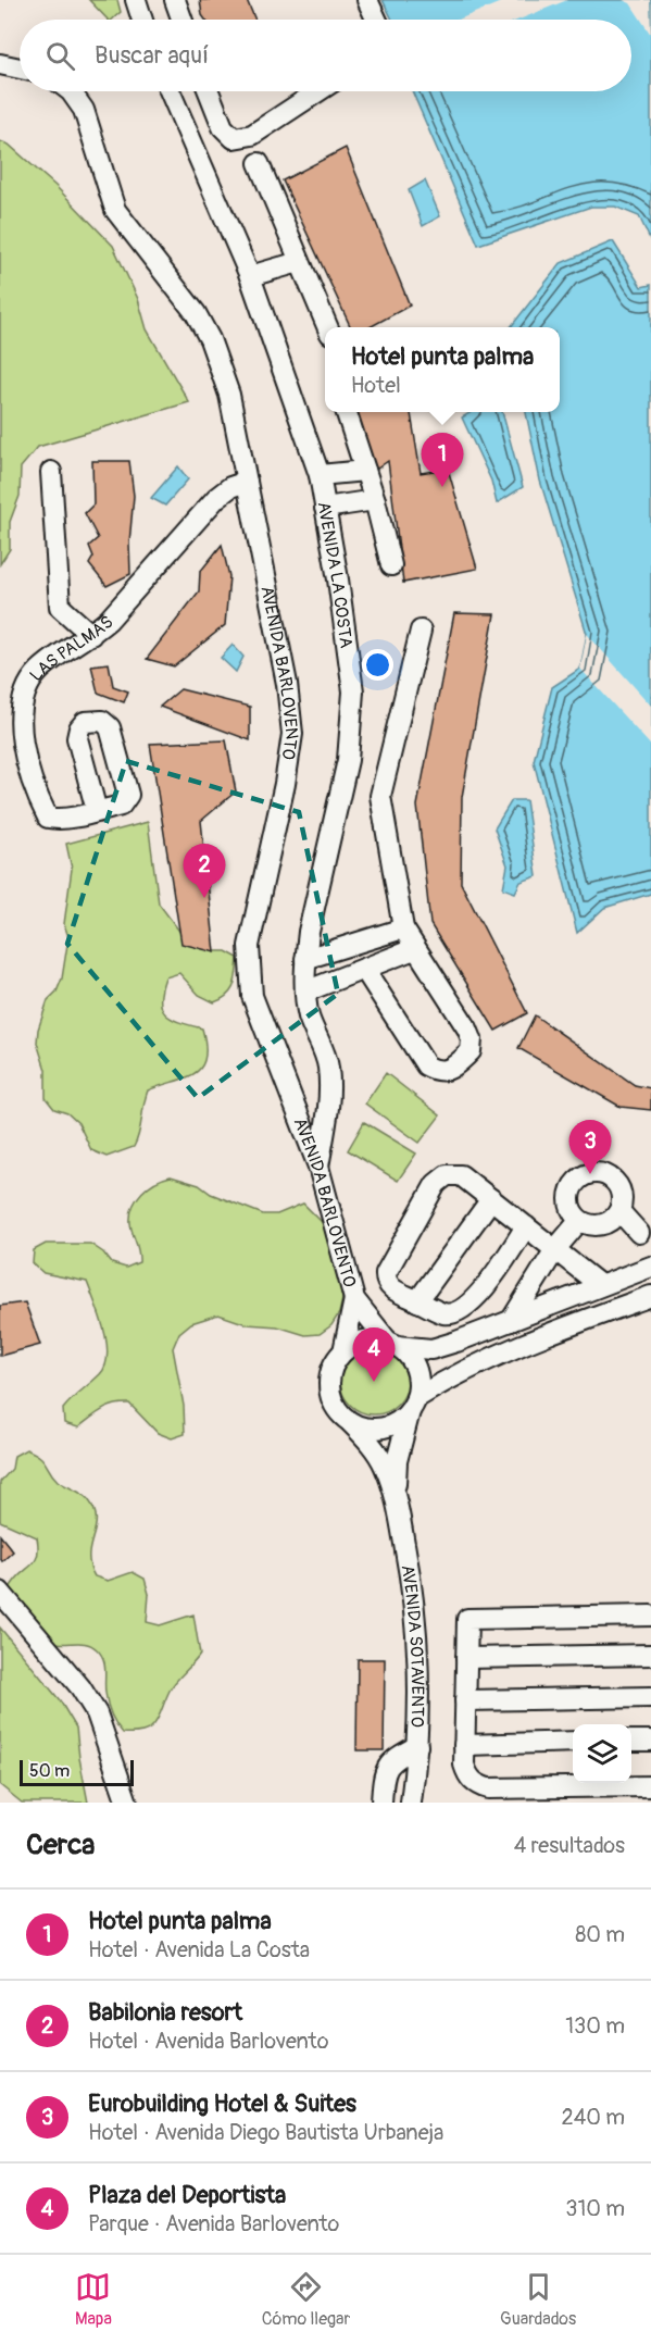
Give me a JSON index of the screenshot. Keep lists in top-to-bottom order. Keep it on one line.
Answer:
{"streets":{"street":["AVENIDA LA COSTA","LAS PALMAS","AVENIDA BARLOVENTO","AVENIDA SOTAVENTO"]},"crossings":[["AVENIDA LA COSTA","AVENIDA BARLOVENTO"],["LAS PALMAS","AVENIDA BARLOVENTO"],["AVENIDA BARLOVENTO","AVENIDA SOTAVENTO"]],"scale_bar":"50 m","page":{"search":"Buscar aquí","popup":["Hotel punta palma","Hotel"],"pins":["1","2","3","4"],"scale":"50 m","heading":["Cerca","4 resultados"],"list":[{"mark":"1","name":"Hotel punta palma","note":"Hotel · Avenida La Costa","value":"80 m"},{"mark":"2","name":"Babilonia resort","note":"Hotel · Avenida Barlovento","value":"130 m"},{"mark":"3","name":"Eurobuilding Hotel & Suites","note":"Hotel · Avenida Diego Bautista Urbaneja","value":"240 m"},{"mark":"4","name":"Plaza del Deportista","note":"Parque · Avenida Barlovento","value":"310 m"}],"nav":["Mapa","Cómo llegar","Guardados"]}}
